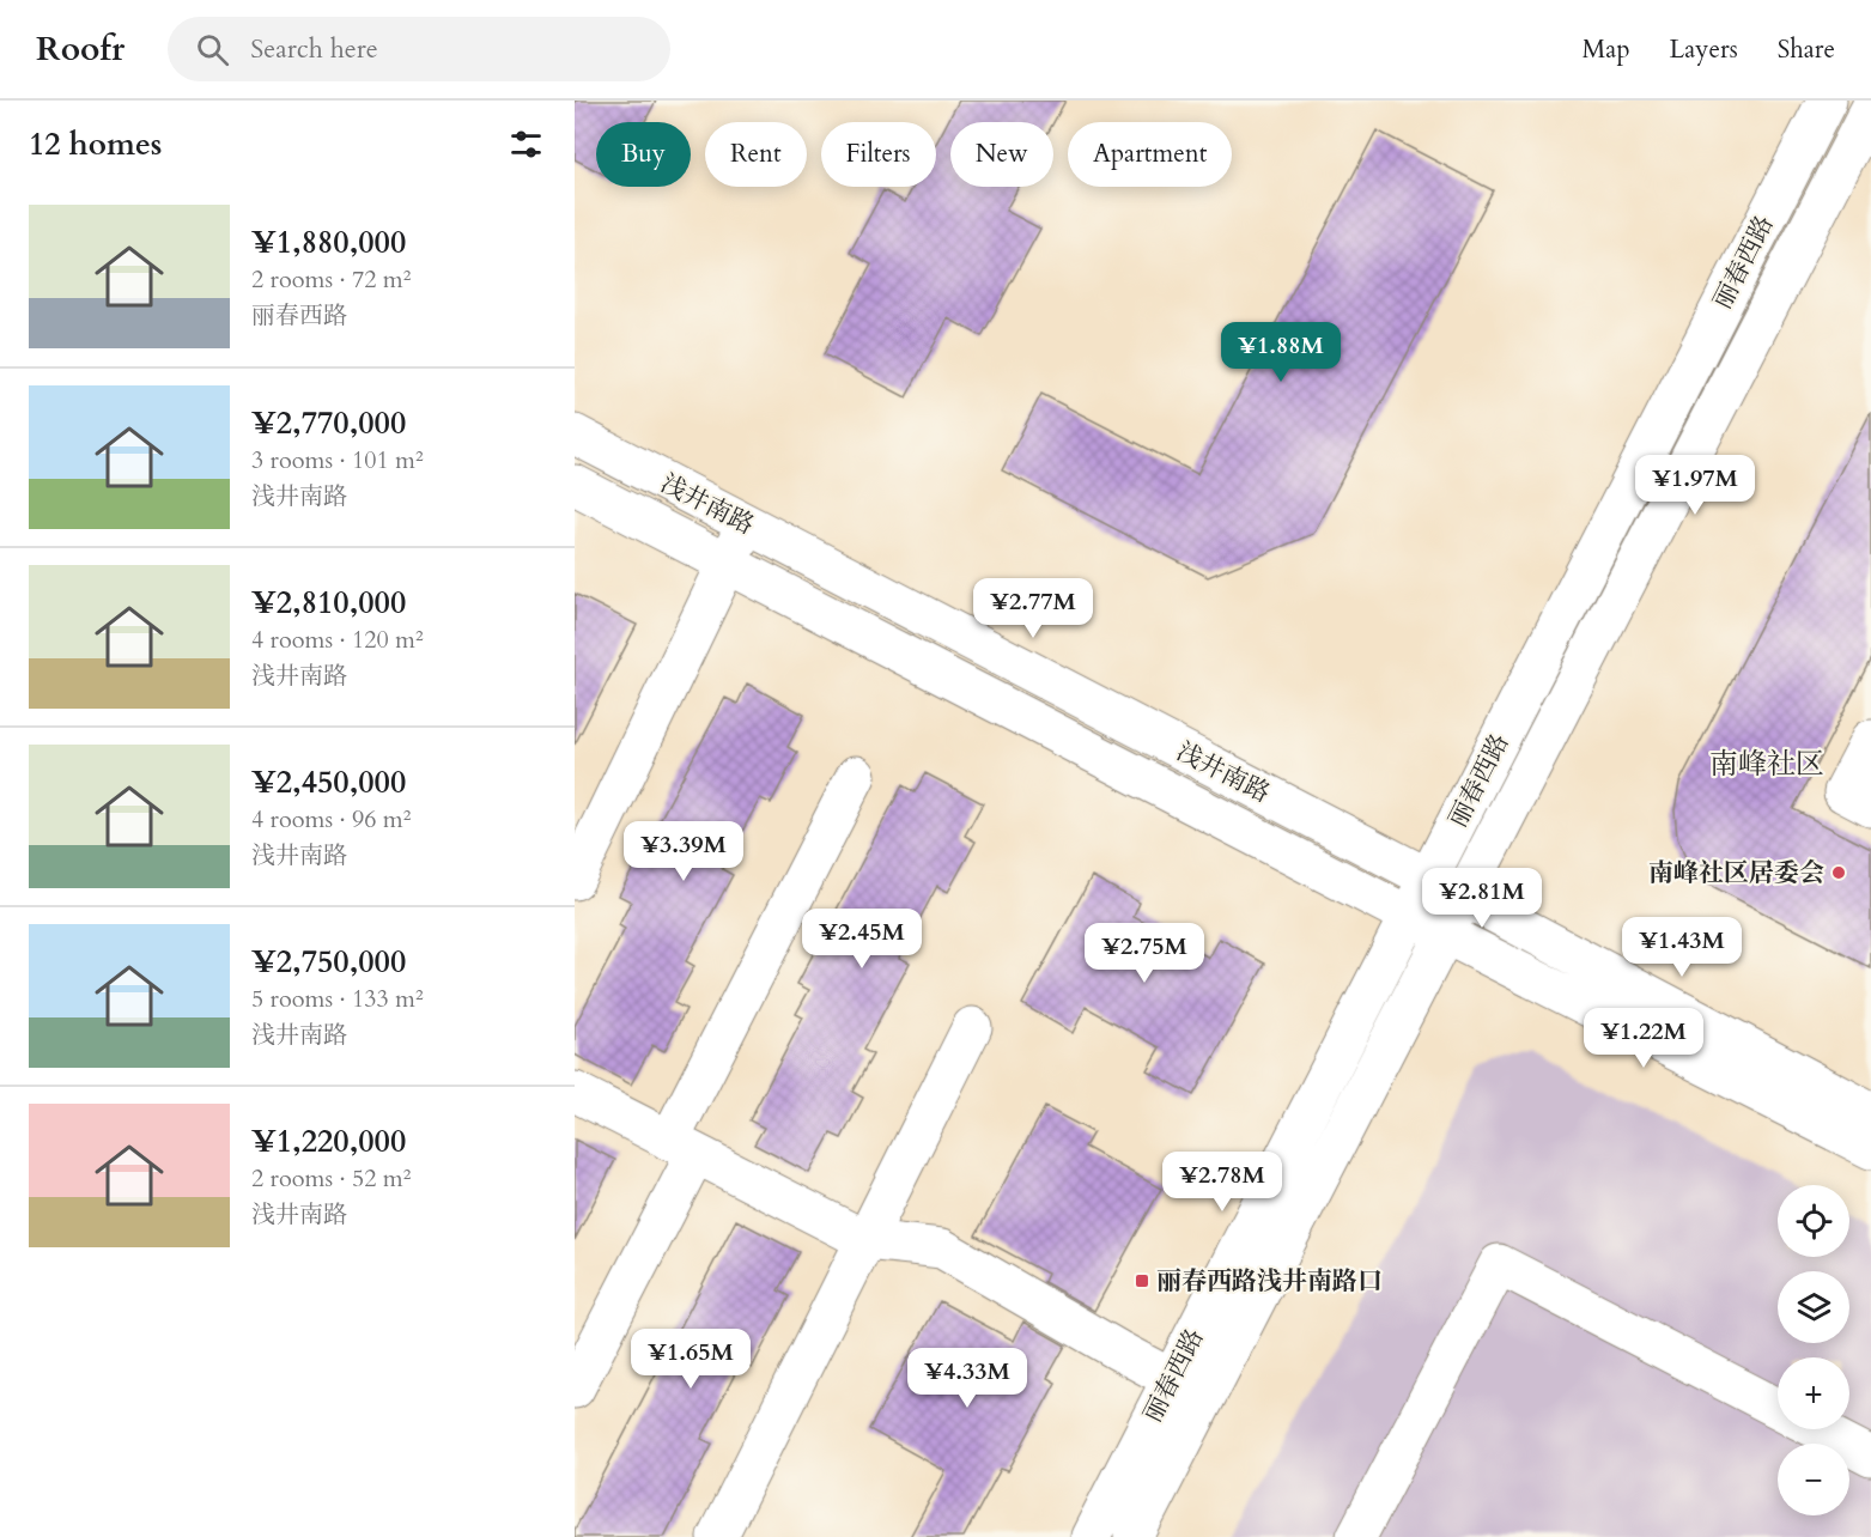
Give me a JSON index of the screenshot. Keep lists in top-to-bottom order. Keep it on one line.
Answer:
{"streets":{"main road":["丽春西路","浅井南路"]},"crossings":[["丽春西路","浅井南路"]],"districts":["南峰社区"],"places":{"other":["南峰社区居委会"],"transit":["丽春西路浅井南路口"]},"page":{"header":"Roofr","search":"Search here","nav":["Map","Layers","Share"],"heading":"12 homes","chip":["Buy","Rent","Filters","New","Apartment"],"list":[{"name":"¥1,880,000","note":"2 rooms · 72 m² · 丽春西路"},{"name":"¥2,770,000","note":"3 rooms · 101 m² · 浅井南路"},{"name":"¥2,810,000","note":"4 rooms · 120 m² · 浅井南路"},{"name":"¥2,450,000","note":"4 rooms · 96 m² · 浅井南路"},{"name":"¥2,750,000","note":"5 rooms · 133 m² · 浅井南路"},{"name":"¥1,220,000","note":"2 rooms · 52 m² · 浅井南路"}],"price":["¥1.88M","¥1.97M","¥2.77M","¥3.39M","¥2.81M","¥2.45M","¥1.43M","¥2.75M","¥1.22M","¥2.78M","¥1.65M","¥4.33M"],"map_buttons":["+","−"]}}
